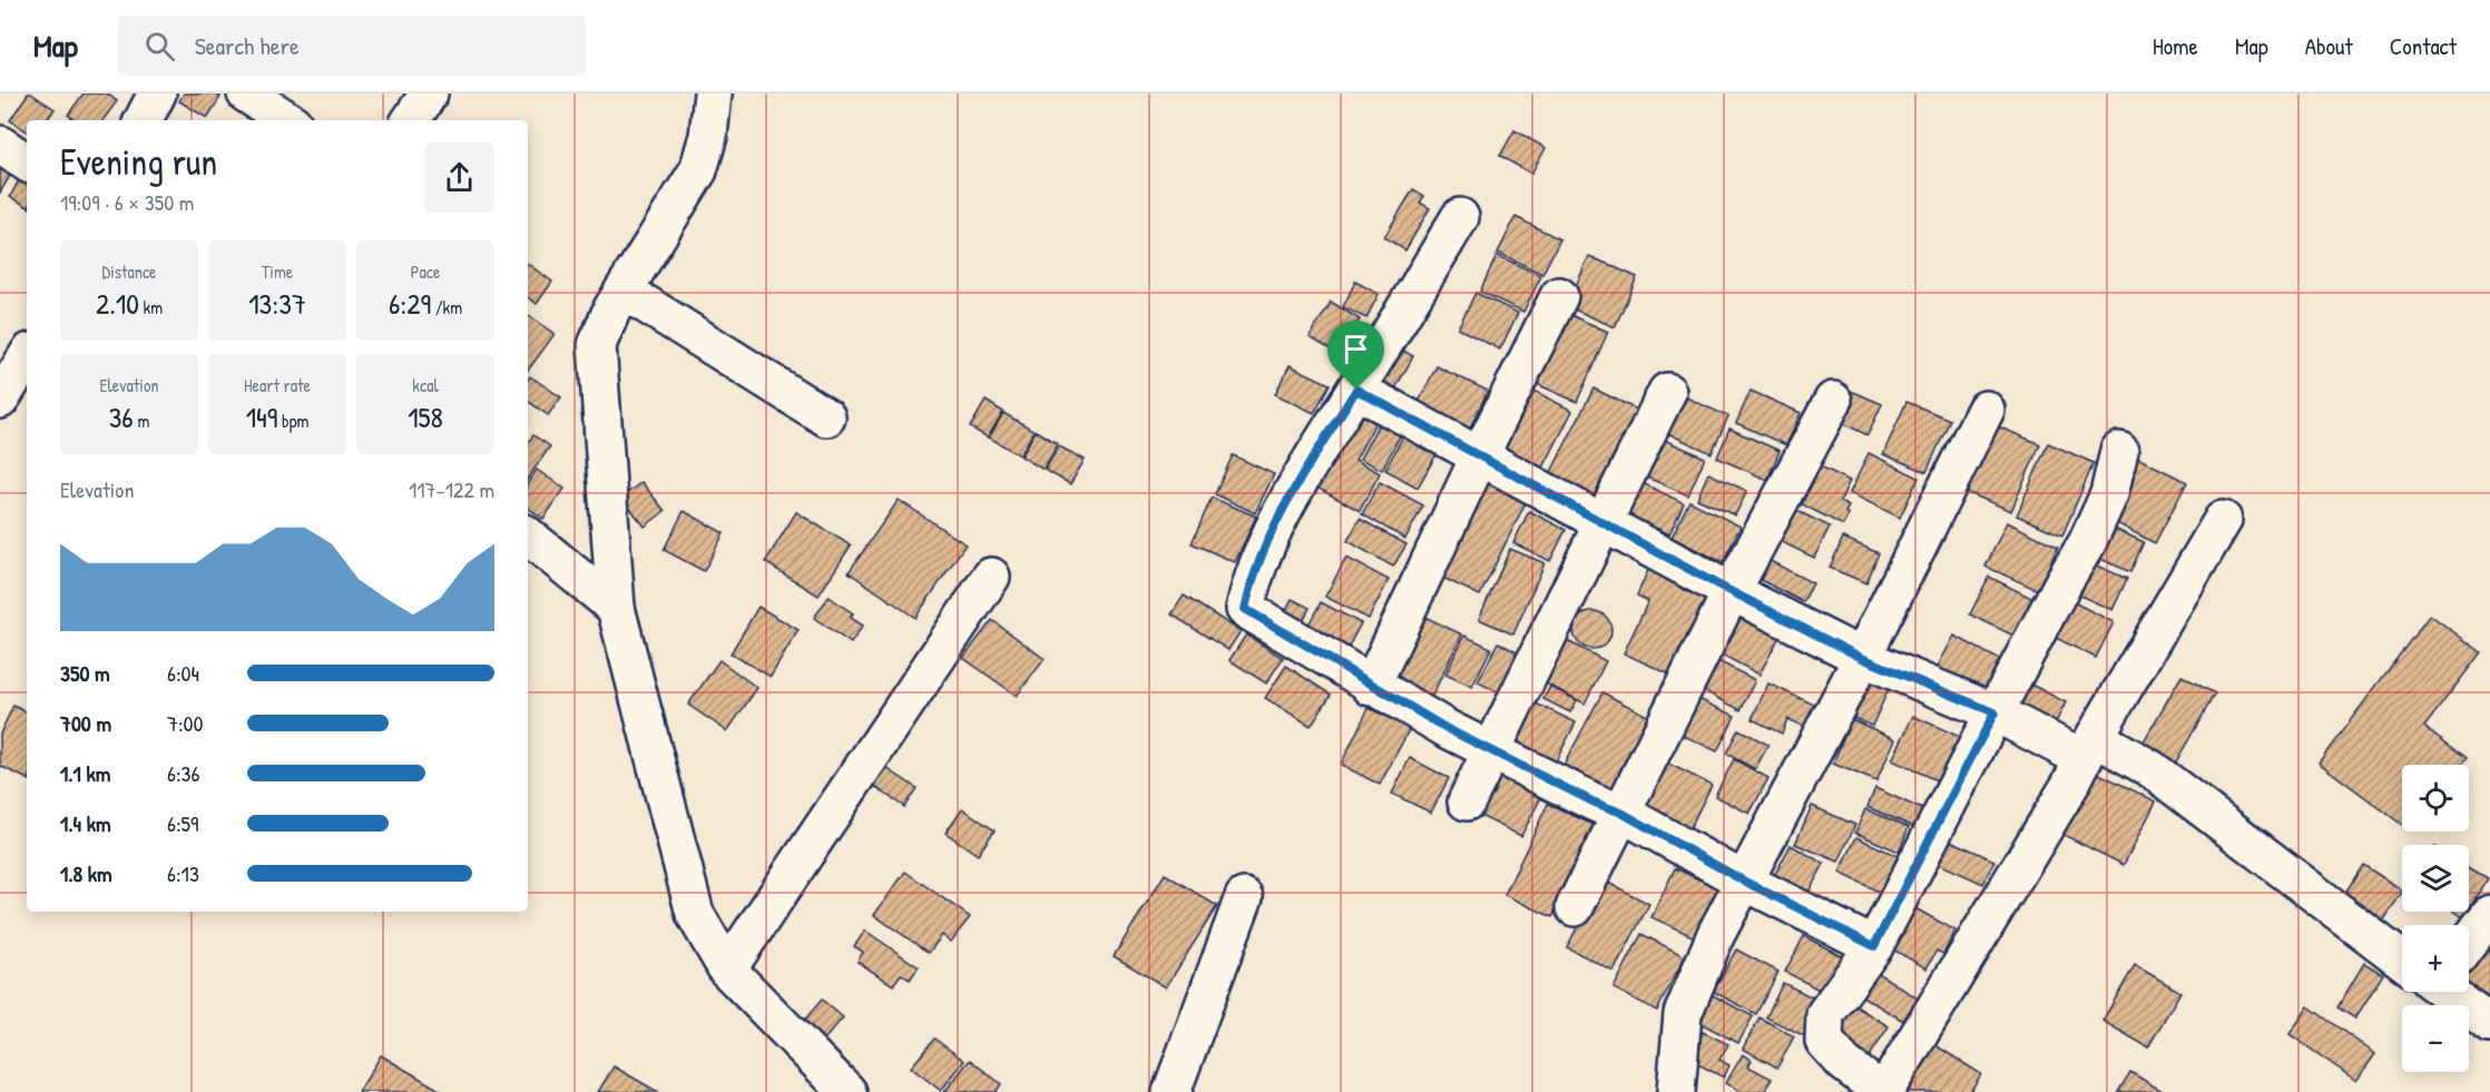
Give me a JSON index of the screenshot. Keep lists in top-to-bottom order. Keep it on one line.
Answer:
{"page":{"header":"Map","search":"Search here","nav":["Home","Map","About","Contact"],"heading":["Evening run","19:09 · 6 × 350 m"],"stats":[["Distance","2.10 km"],["Time","13:37"],["Pace","6:29 /km"],["Elevation","36 m"],["Heart rate","149 bpm"],["kcal","158"]],"chart":["Elevation","117–122 m"],"list":[{"name":"350 m","note":"6:04"},{"name":"700 m","note":"7:00"},{"name":"1.1 km","note":"6:36"},{"name":"1.4 km","note":"6:59"},{"name":"1.8 km","note":"6:13"}],"map_buttons":["+","−"]}}
